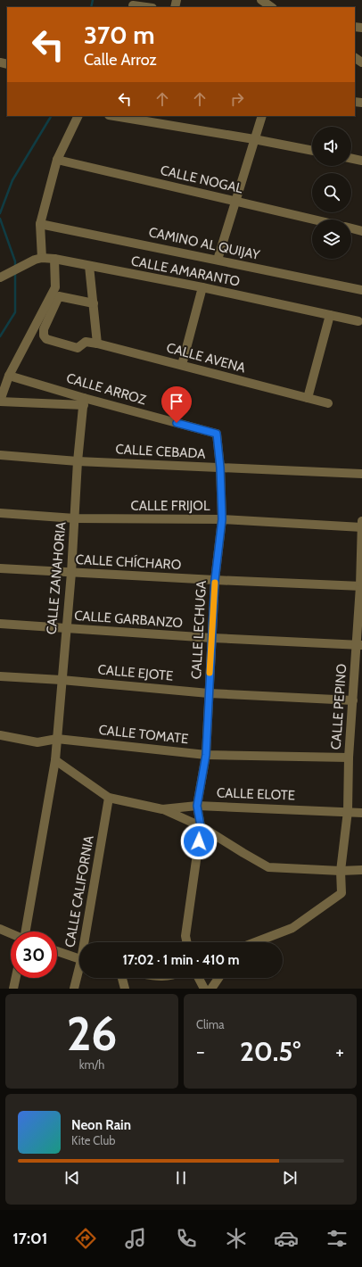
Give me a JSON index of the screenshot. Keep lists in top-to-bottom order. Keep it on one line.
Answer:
{"streets":{"street":["CALLE NOGAL","CAMINO AL QUIJAY","CALLE AMARANTO","CALLE AVENA","CALLE ARROZ","CALLE CEBADA","CALLE FRIJOL","CALLE CHÍCHARO","CALLE ZANAHORIA","CALLE GARBANZO","CALLE LECHUGA","CALLE EJOTE","CALLE PEPINO","CALLE TOMATE","CALLE ELOTE","CALLE CALIFORNIA"]},"crossings":[["CALLE ARROZ","CALLE ZANAHORIA"],["CALLE ARROZ","CALLE LECHUGA"],["CALLE CEBADA","CALLE ZANAHORIA"],["CALLE CEBADA","CALLE LECHUGA"],["CALLE FRIJOL","CALLE ZANAHORIA"],["CALLE FRIJOL","CALLE LECHUGA"],["CALLE FRIJOL","CALLE PEPINO"],["CALLE CHÍCHARO","CALLE ZANAHORIA"],["CALLE CHÍCHARO","CALLE LECHUGA"],["CALLE CHÍCHARO","CALLE PEPINO"],["CALLE ZANAHORIA","CALLE GARBANZO"],["CALLE ZANAHORIA","CALLE EJOTE"],["CALLE ZANAHORIA","CALLE TOMATE"],["CALLE ZANAHORIA","CALLE ELOTE"],["CALLE GARBANZO","CALLE LECHUGA"],["CALLE GARBANZO","CALLE PEPINO"],["CALLE LECHUGA","CALLE EJOTE"],["CALLE LECHUGA","CALLE TOMATE"],["CALLE LECHUGA","CALLE ELOTE"],["CALLE EJOTE","CALLE PEPINO"],["CALLE PEPINO","CALLE TOMATE"],["CALLE PEPINO","CALLE ELOTE"],["CALLE ELOTE","CALLE CALIFORNIA"]],"page":{"turn":["370 m","Calle Arroz"],"limit":"30","trip":"17:02 · 1 min · 410 m","tile":[["26","km/h"],"Clima"],"heat":["−","20.5°","+"],"song":["Neon Rain","Kite Club"],"tabs":"17:01"}}
